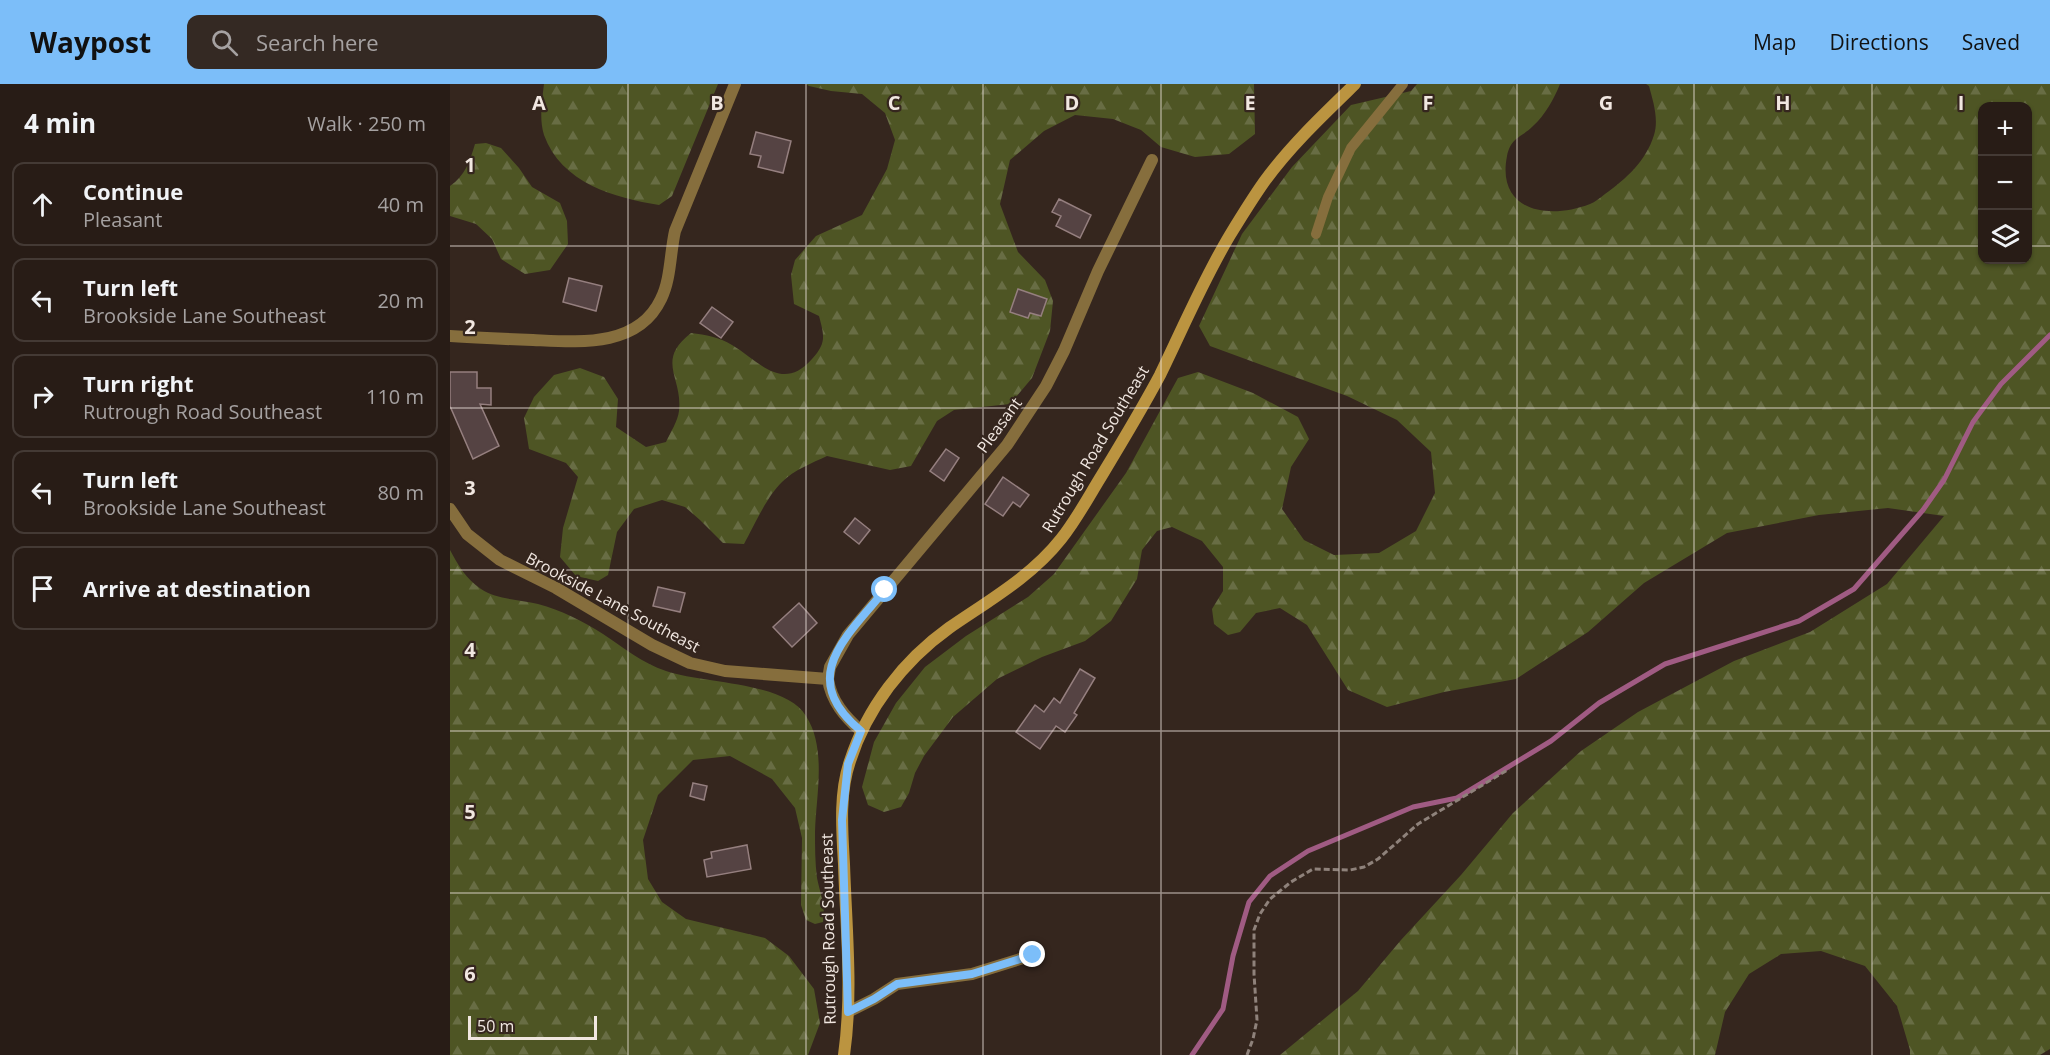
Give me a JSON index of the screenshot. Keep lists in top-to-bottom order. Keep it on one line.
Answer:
{"streets":{"street":["Pleasant","Rutrough Road Southeast","Brookside Lane Southeast"]},"crossings":[["Pleasant","Brookside Lane Southeast"]],"scale_bar":"50 m","page":{"header":"Waypost","search":"Search here","nav":["Map","Directions","Saved"],"heading":["4 min","Walk · 250 m"],"map_buttons":["+","−"],"list":[["Continue","Pleasant","40 m"],["Turn left","Brookside Lane Southeast","20 m"],["Turn right","Rutrough Road Southeast","110 m"],["Turn left","Brookside Lane Southeast","80 m"],"Arrive at destination"],"scale":"50 m"},"grid":{"columns":["A","B","C","D","E","F","G","H","I"],"rows":["1","2","3","4","5","6"]}}
